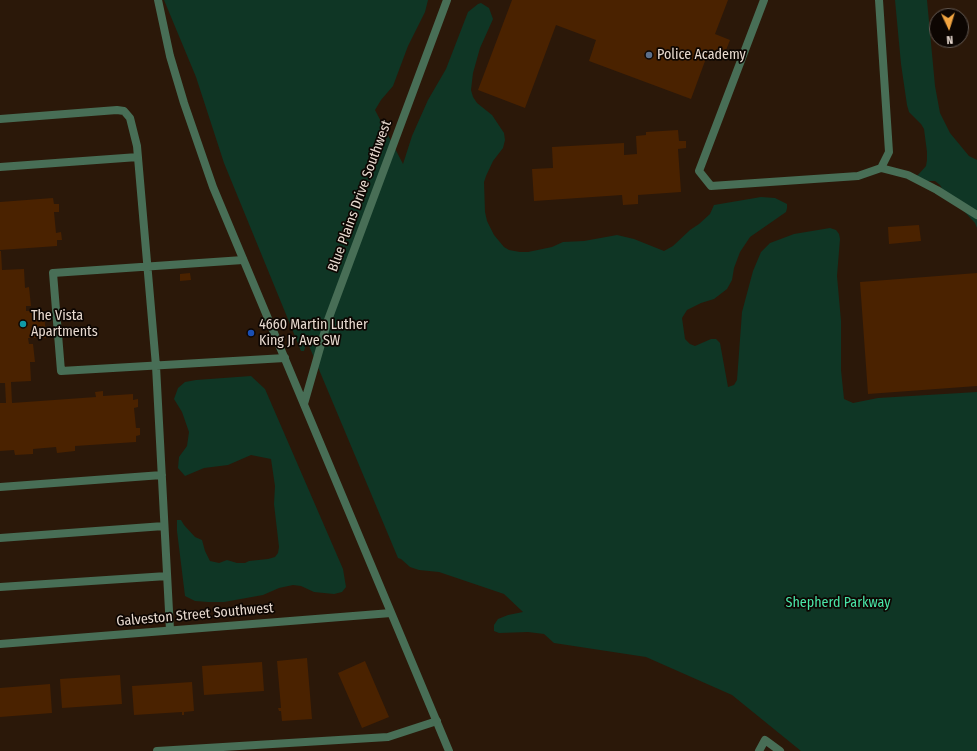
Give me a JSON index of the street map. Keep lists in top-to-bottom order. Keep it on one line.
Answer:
{"streets":{"street":["Blue Plains Drive Southwest","Galveston Street Southwest"]},"parks":["Shepherd Parkway"],"places":["Police Academy","The Vista Apartments","4660 Martin Luther King Jr Ave SW"],"north":"bottom"}
